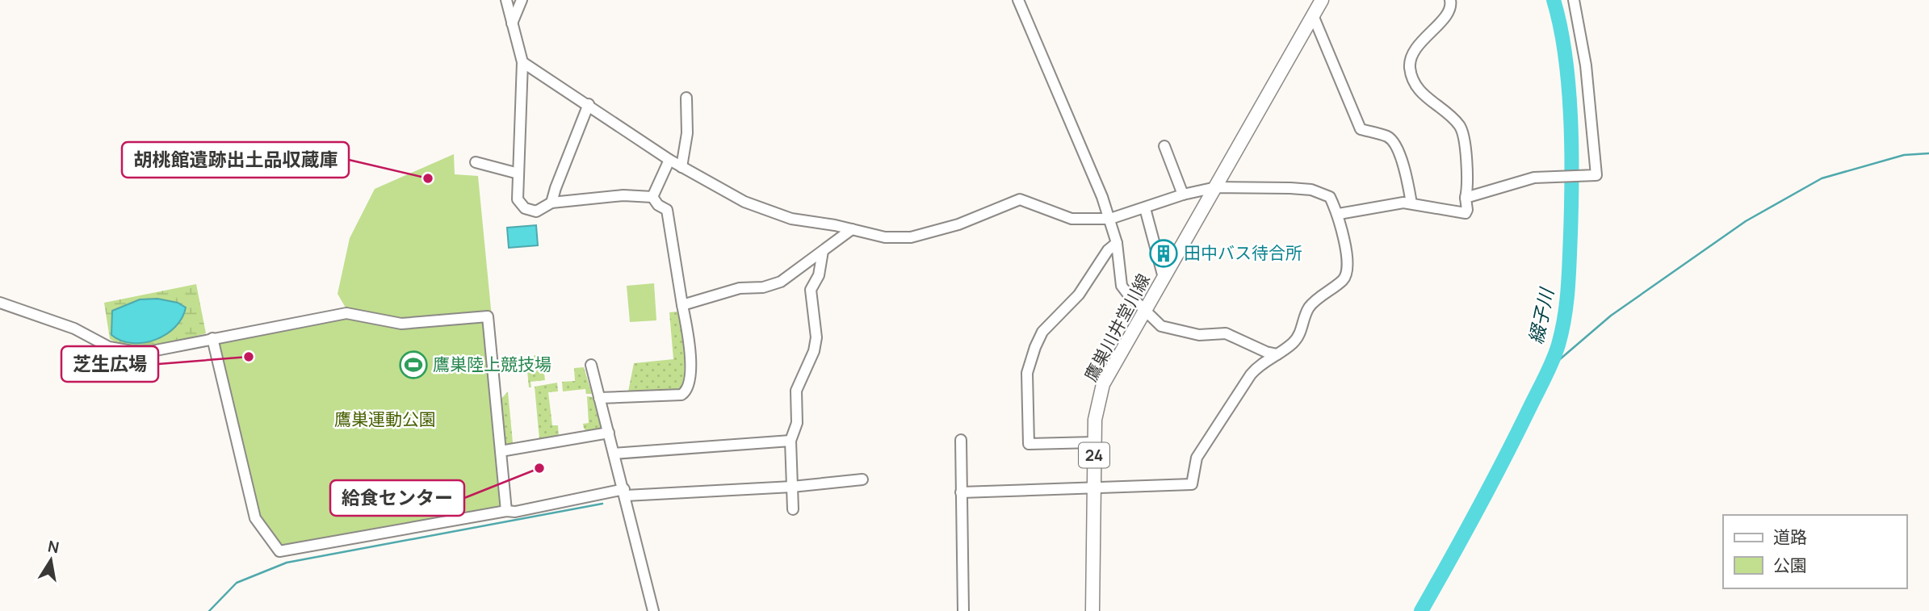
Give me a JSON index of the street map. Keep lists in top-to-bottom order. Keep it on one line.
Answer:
{"streets":{"main road":["鷹巣川井堂川線","24"]},"water":["綴子川"],"parks":["鷹巣運動公園"],"places":{"other":["胡桃館遺跡出土品収蔵庫","芝生広場","給食センター"],"building":["田中バス待合所"],"sports":["鷹巣陸上競技場"]},"legend":["道路","公園"],"north":"top"}
